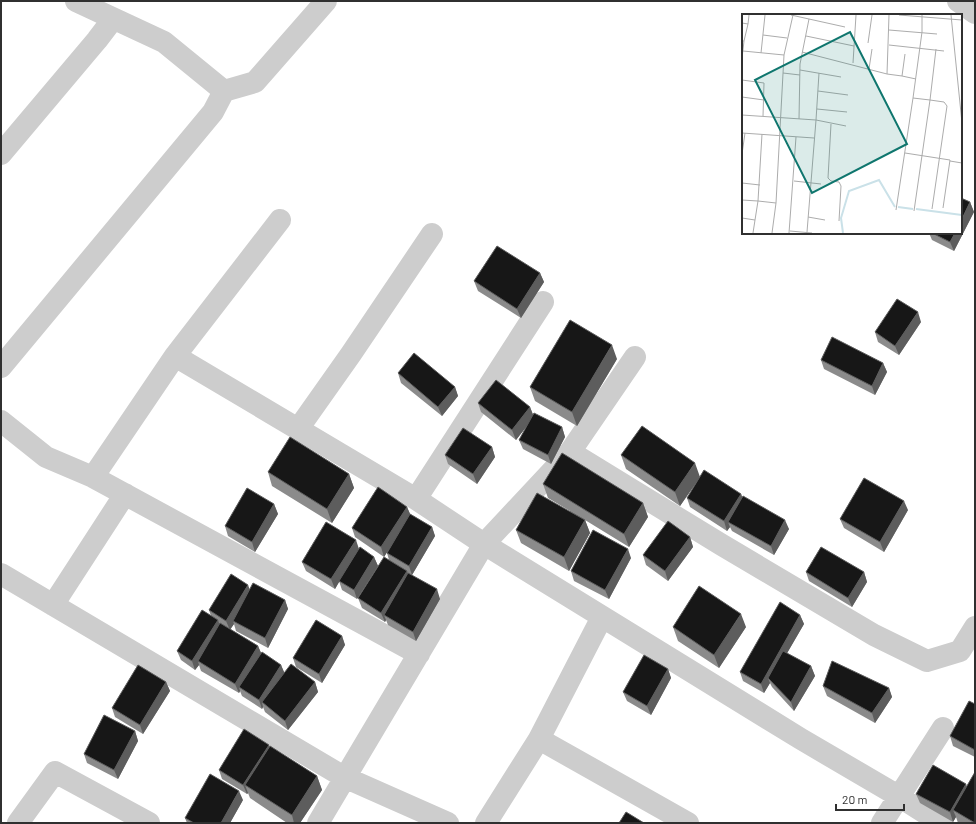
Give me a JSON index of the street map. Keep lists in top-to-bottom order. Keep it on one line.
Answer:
{"scale_bar":"20 m"}
